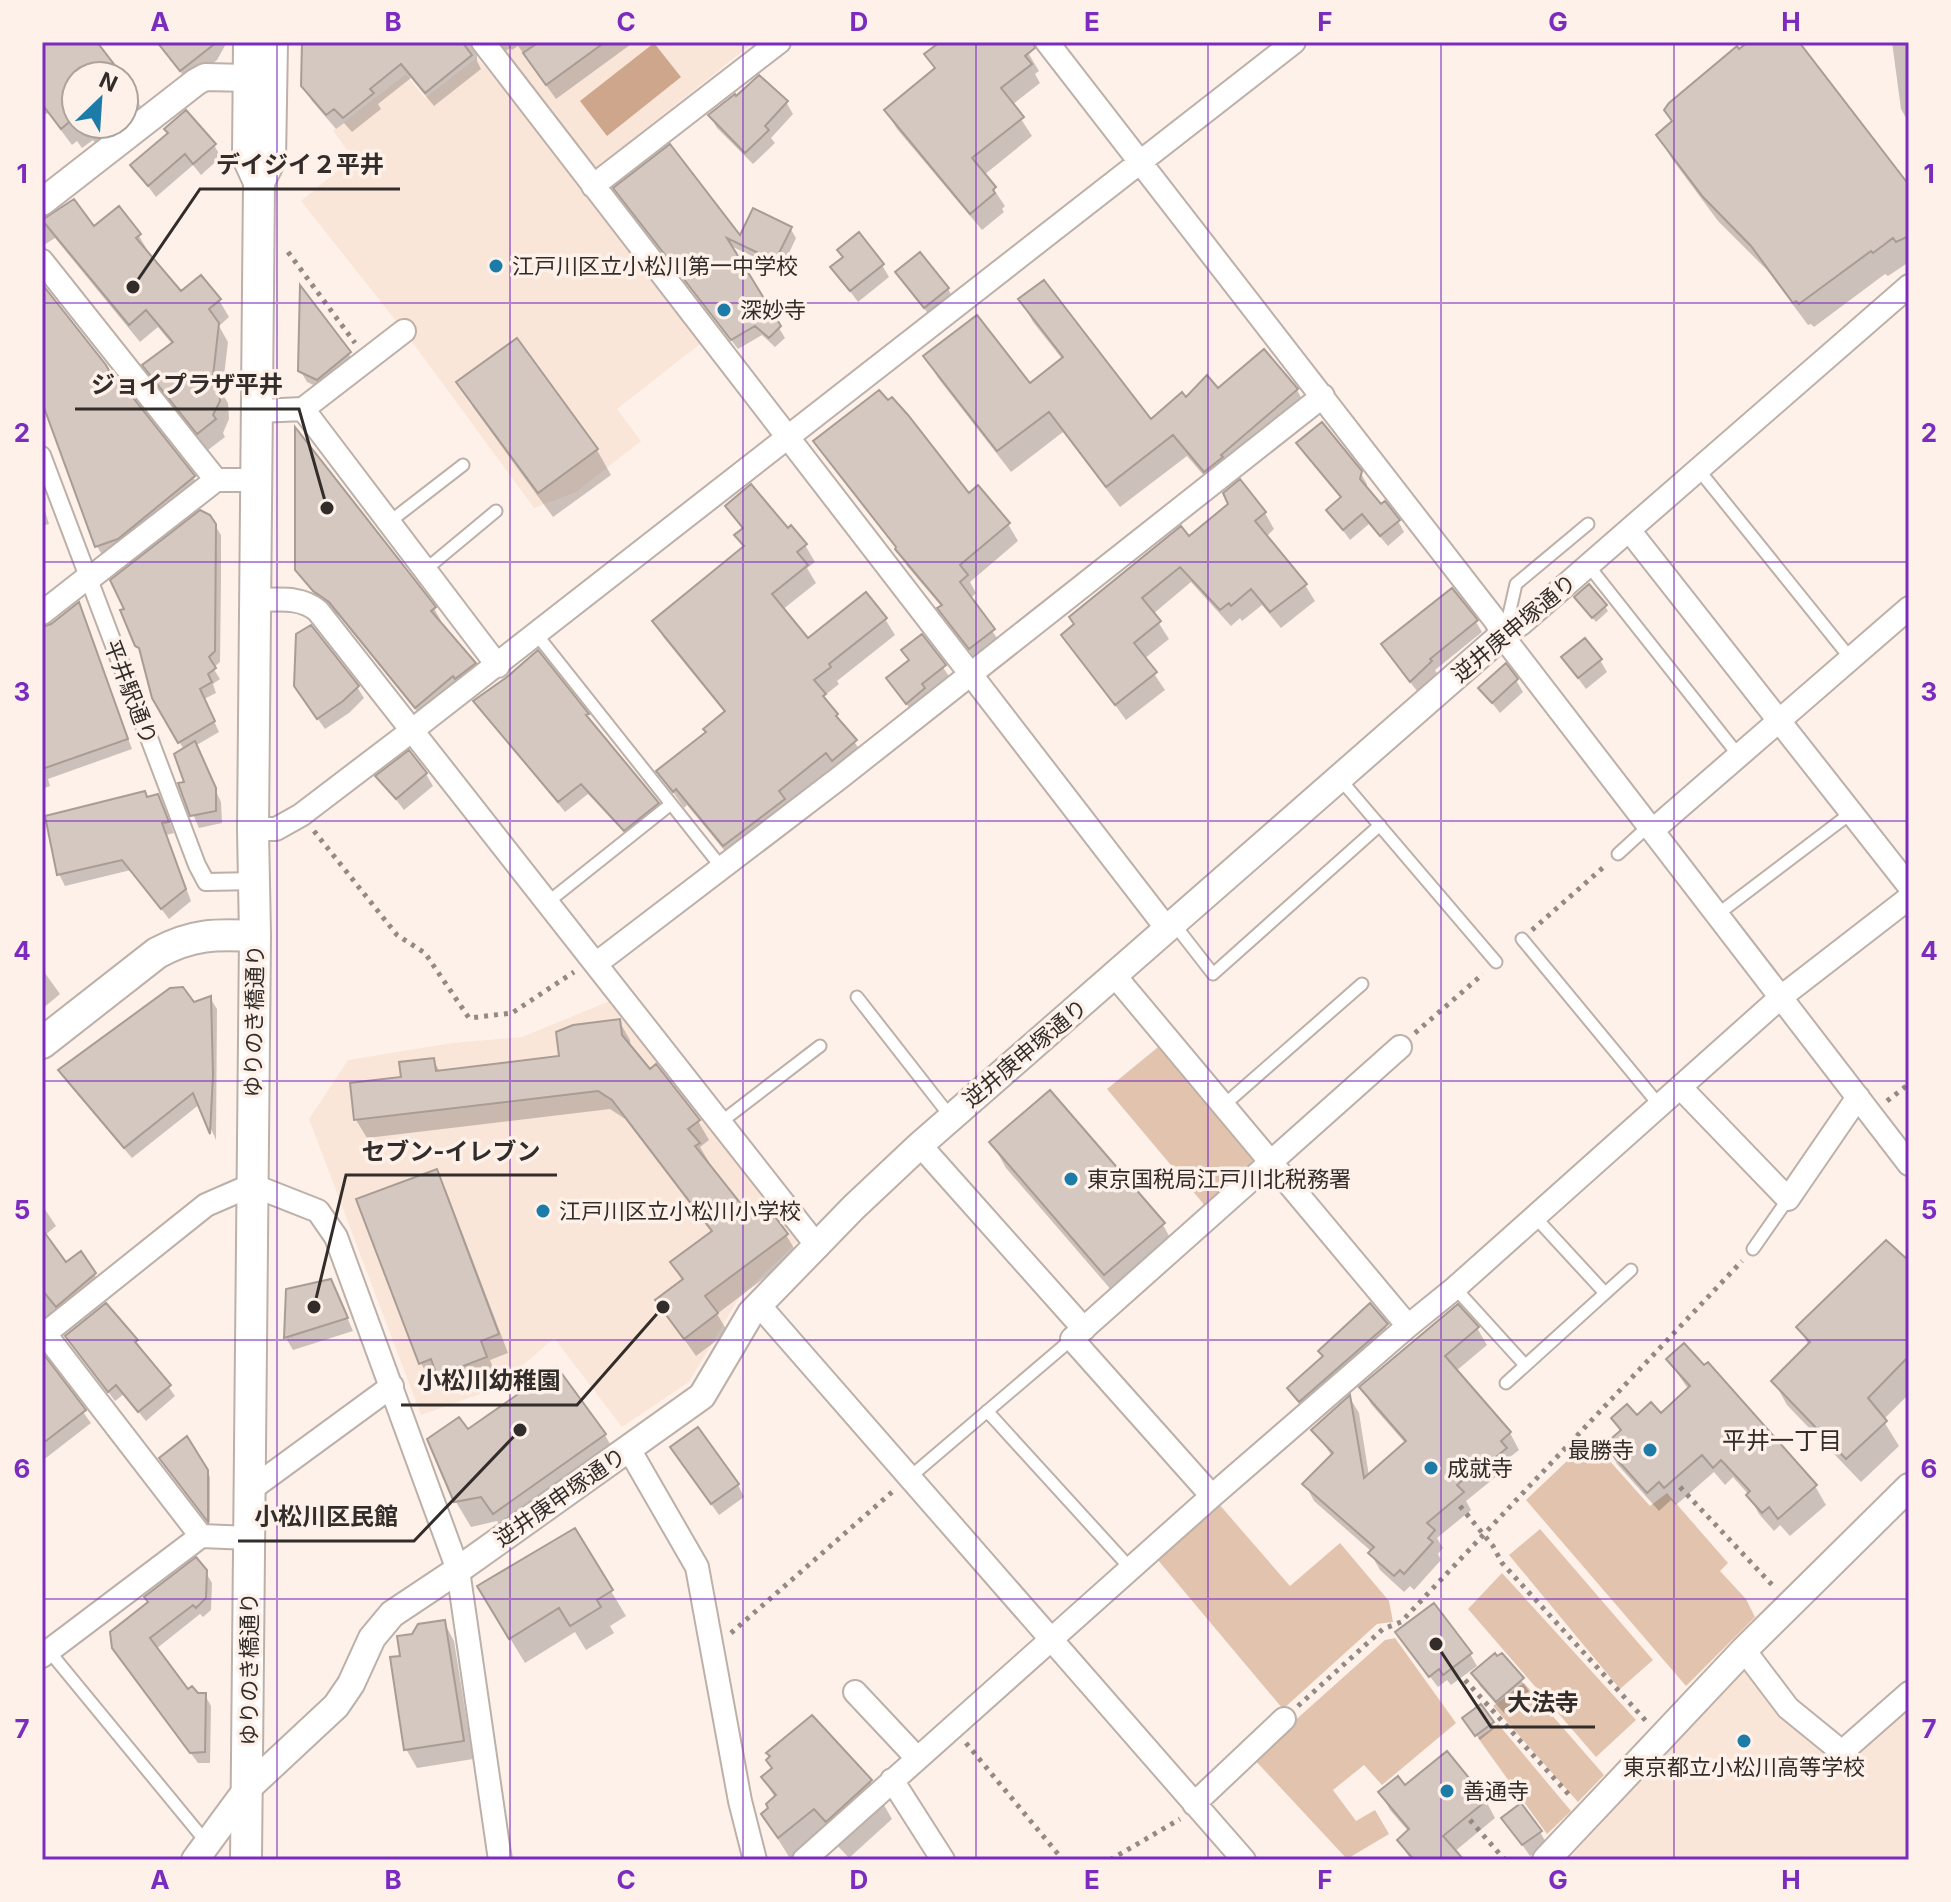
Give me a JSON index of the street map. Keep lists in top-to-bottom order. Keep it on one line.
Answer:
{"streets":{"main road":["ゆりのき橋通り"],"street":["逆井庚申塚通り","平井駅通り"]},"crossings":[["逆井庚申塚通り","ゆりのき橋通り"],["平井駅通り","ゆりのき橋通り"]],"districts":["平井一丁目"],"places":["江戸川区立小松川第一中学校","デイジイ２平井","深妙寺","ジョイプラザ平井","東京国税局江戸川北税務署","江戸川区立小松川小学校","セブン-イレブン","小松川幼稚園","小松川区民館","最勝寺","成就寺","大法寺","東京都立小松川高等学校","善通寺"],"north":"top right","grid":{"columns":["A","B","C","D","E","F","G","H"],"rows":["1","2","3","4","5","6","7"]}}
